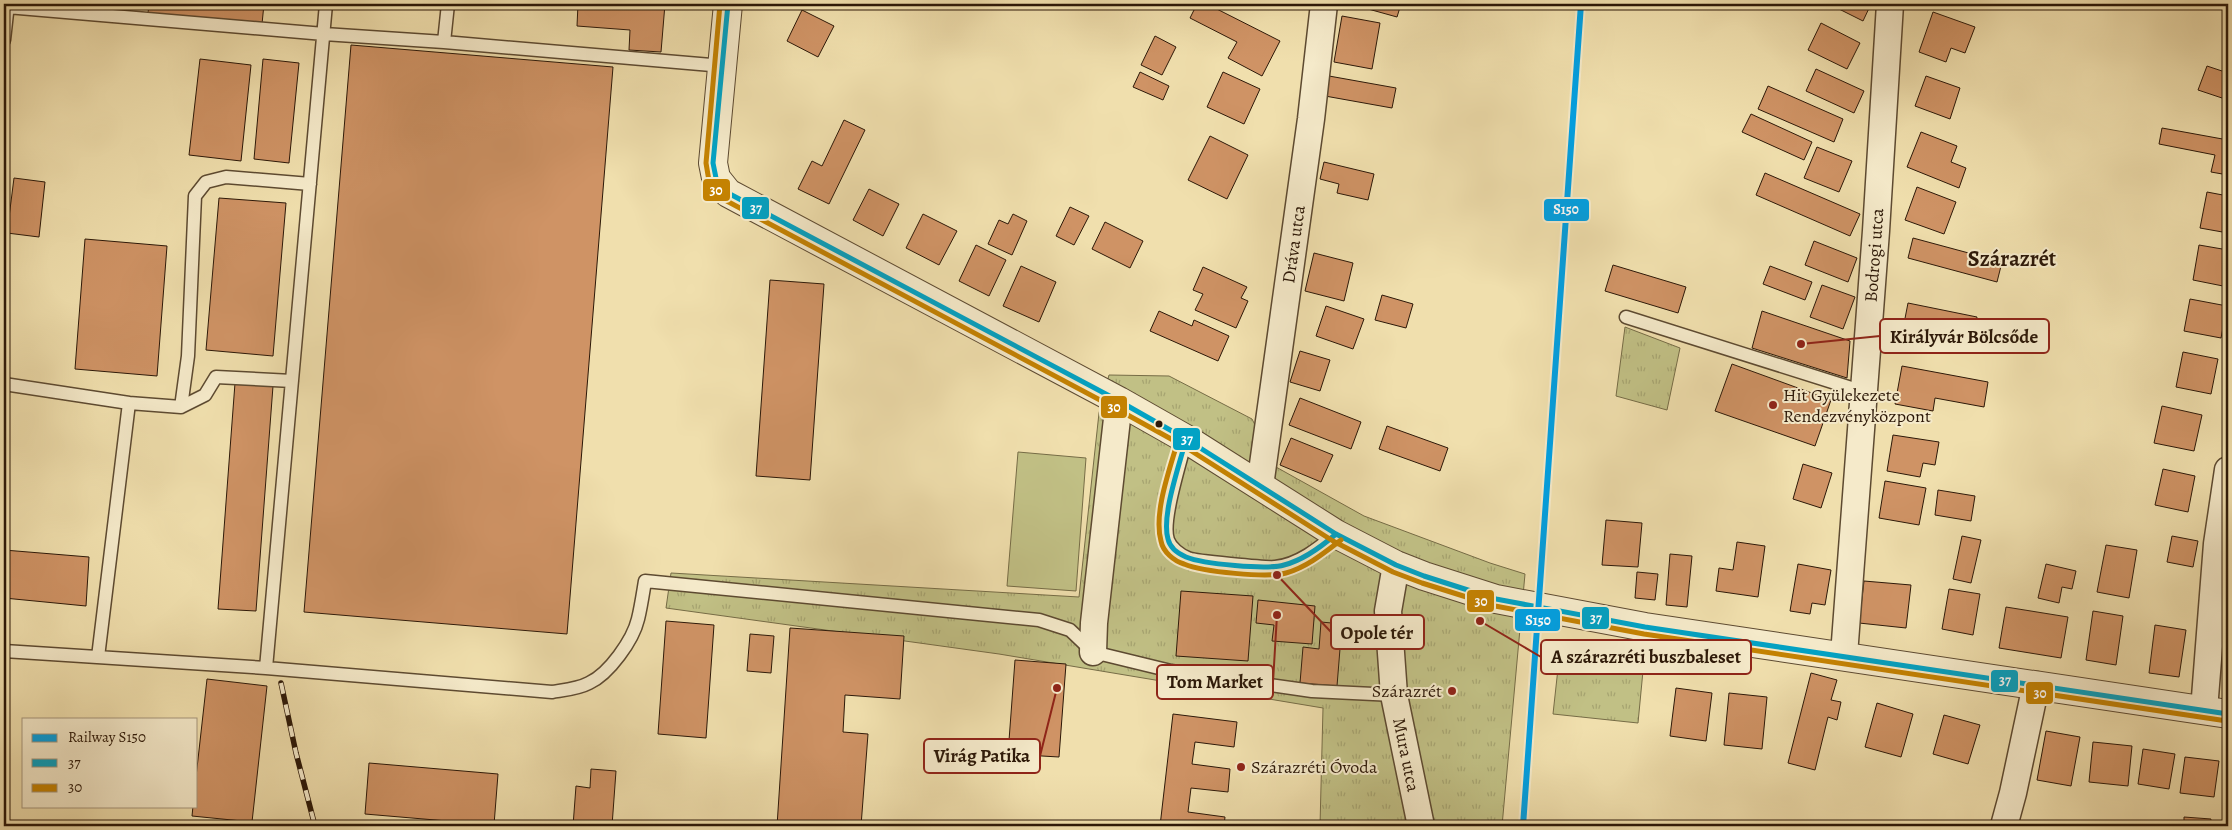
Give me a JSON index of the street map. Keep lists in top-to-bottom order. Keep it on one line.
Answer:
{"streets":{"street":["Dráva utca","Bodrogi utca","Mura utca"]},"districts":["Szárazrét"],"places":["Királyvár Bölcsőde","Hit Gyülekezete Rendezvényközpont","Opole tér","Tom Market","A szárazréti buszbaleset","Virág Patika","Szárazrét","Szárazréti Óvoda"],"lines":["rail line S150","transit line 37","transit line 30"],"legend":["Railway S150","37","30"]}
